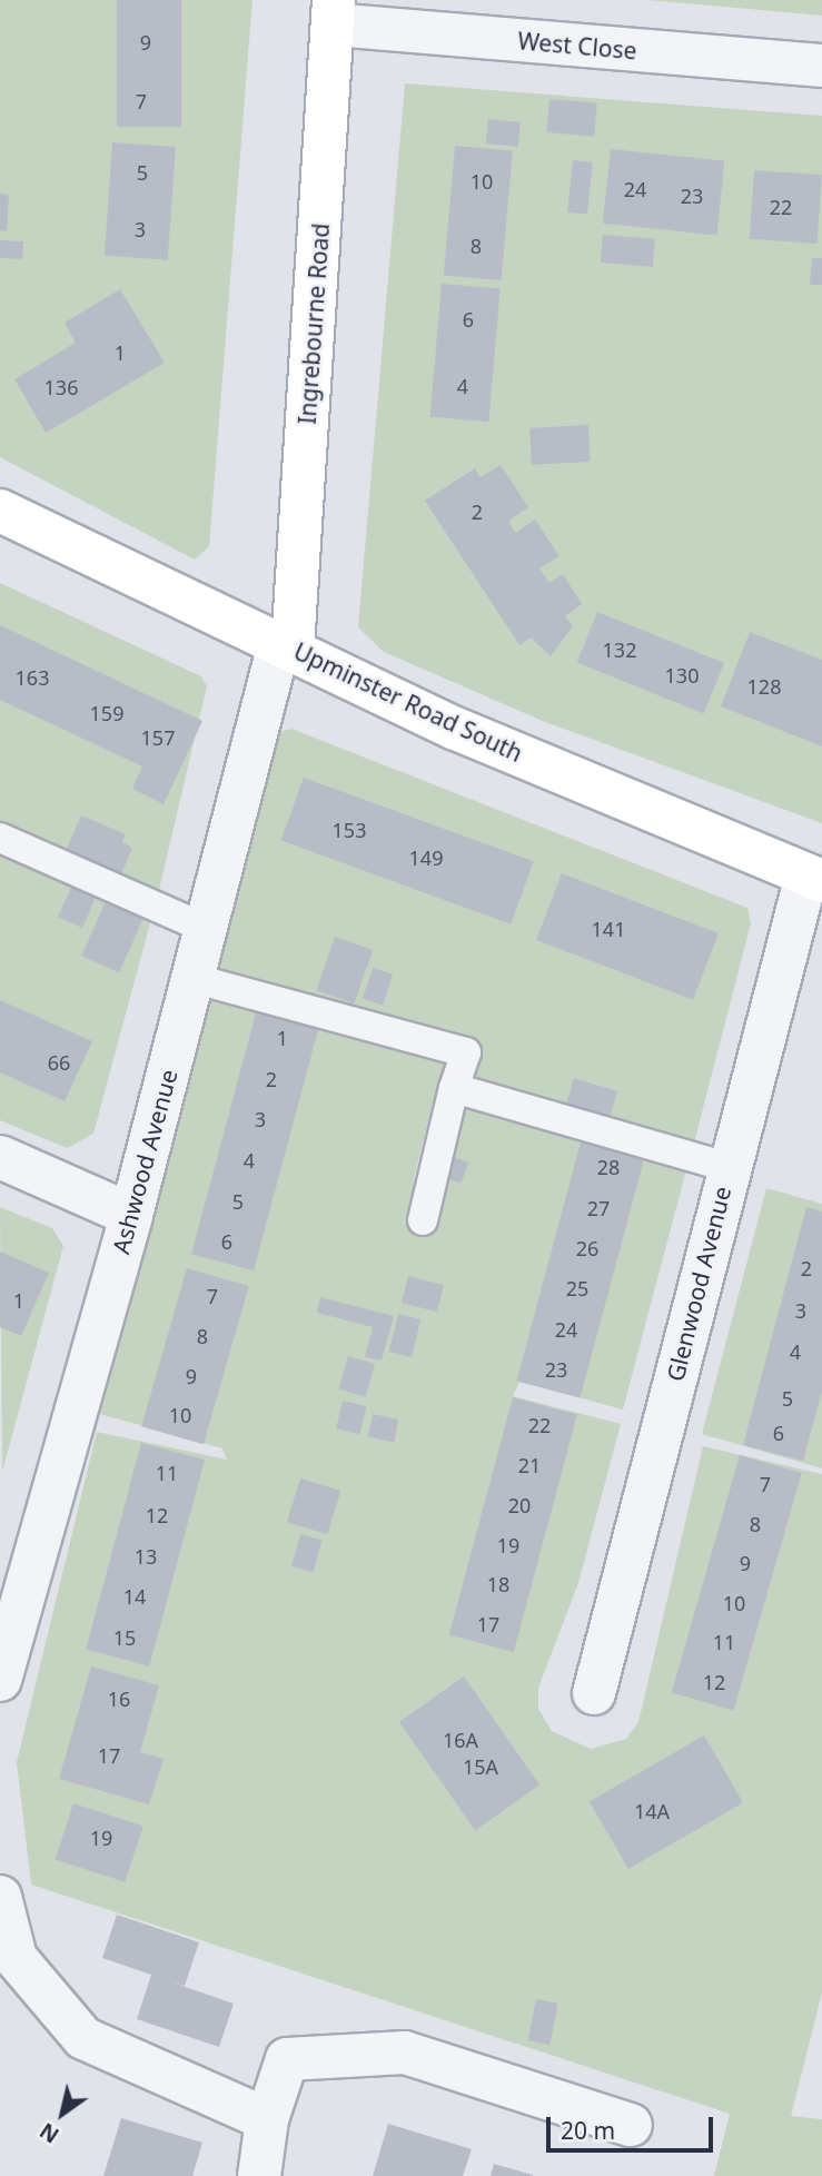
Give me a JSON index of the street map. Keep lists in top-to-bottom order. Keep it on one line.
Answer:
{"streets":{"street":["West Close","Ingrebourne Road","Upminster Road South","Ashwood Avenue","Glenwood Avenue"]},"crossings":[["West Close","Ingrebourne Road"],["Ingrebourne Road","Upminster Road South"],["Ingrebourne Road","Ashwood Avenue"],["Upminster Road South","Ashwood Avenue"],["Upminster Road South","Glenwood Avenue"]],"house_numbers":["9","7","5","10","24","23","22","3","8","6","1","4","136","2","132","130","163","128","159","157","153","149","141","1","66","2","3","4","28","5","27","6","26","2","25","7","1","3","24","8","4","23","9","5","10","22","6","21","11","7","20","12","8","19","13","9","18","14","10","17","15","11","12","16","16A","17","15A","14A","19"],"scale_bar":"20 m","north":"bottom left"}
